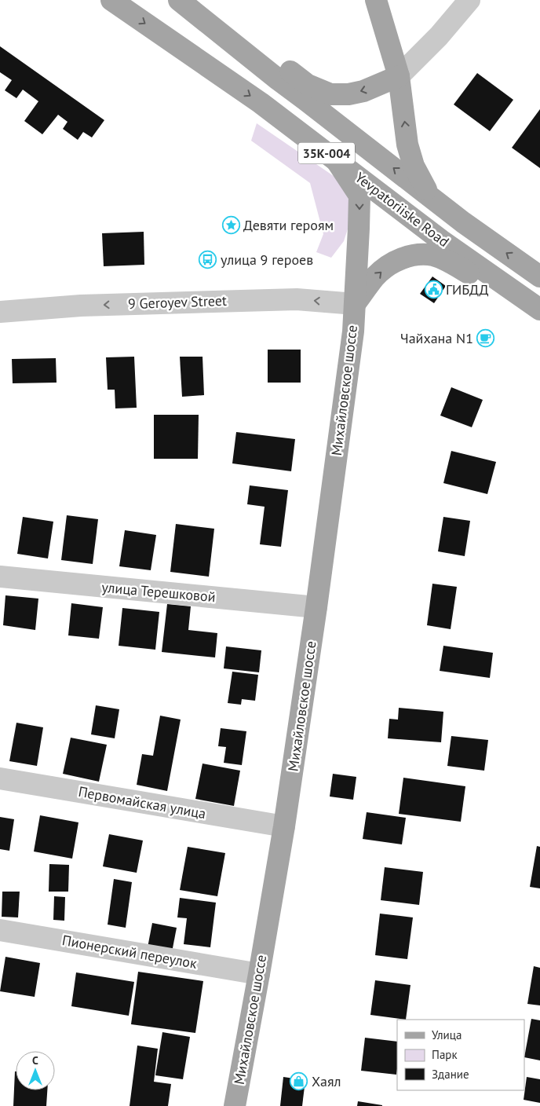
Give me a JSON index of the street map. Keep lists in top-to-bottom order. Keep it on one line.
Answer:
{"streets":{"main road":["35К-004","Yevpatoriiske Road","Михайловское шоссе"],"street":["9 Geroyev Street","улица Терешковой","Первомайская улица","Пионерский переулок"]},"crossings":[["Yevpatoriiske Road","Михайловское шоссе"],["9 Geroyev Street","Михайловское шоссе"],["Михайловское шоссе","улица Терешковой"],["Михайловское шоссе","Первомайская улица"],["Михайловское шоссе","Пионерский переулок"]],"one_way":["9 Geroyev Street"],"places":{"place":["Девяти героям"],"bus stop":["улица 9 героев"],"public building":["ГИБДД"],"cafe":["Чайхана N1"],"shop":["Хаял"]},"legend":["Улица","Парк","Здание"],"north":"top"}
